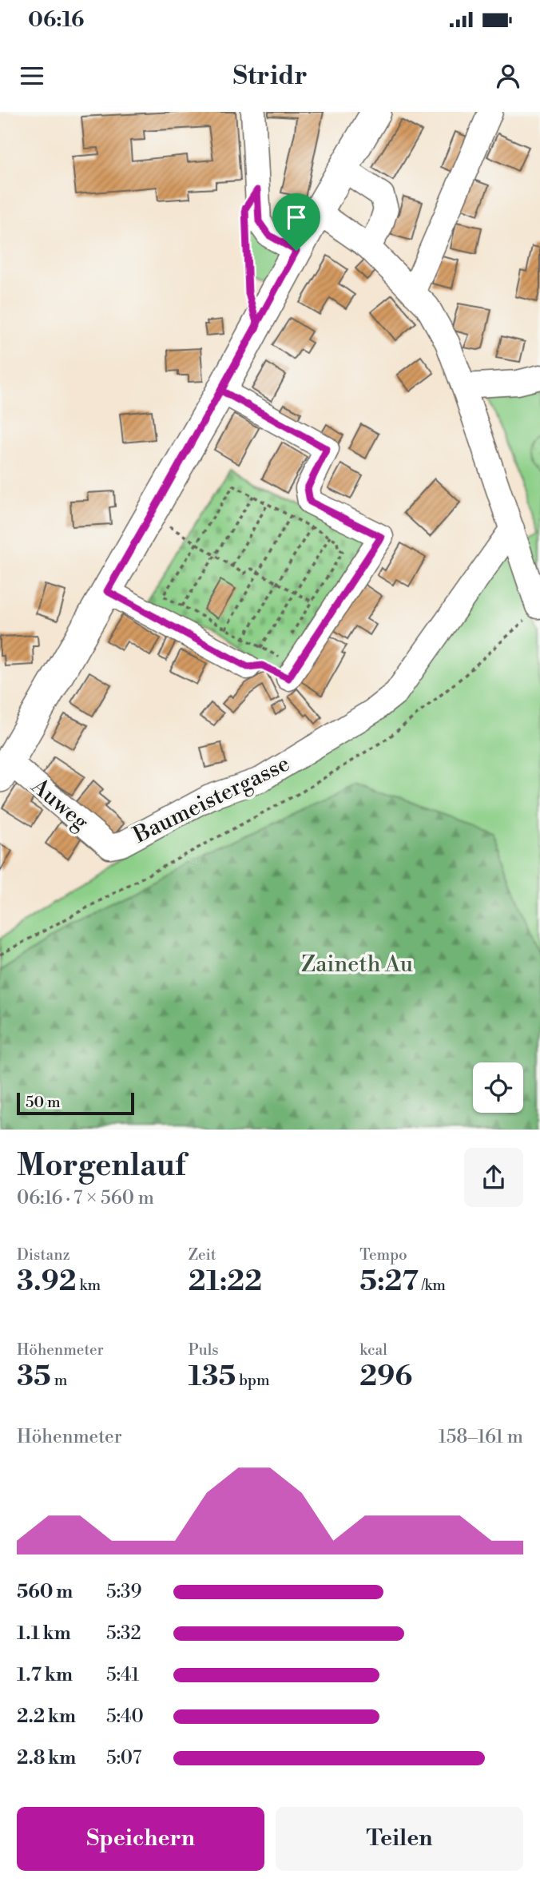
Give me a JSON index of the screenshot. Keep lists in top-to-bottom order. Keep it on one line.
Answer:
{"streets":{"street":["Baumeistergasse","Auweg"]},"crossings":[["Baumeistergasse","Auweg"]],"parks":["Zaineth Au"],"scale_bar":"50 m","page":{"status":"06:16","header":"Stridr","scale":"50 m","heading":["Morgenlauf","06:16 · 7 × 560 m"],"stats":[["Distanz","3.92 km"],["Zeit","21:22"],["Tempo","5:27 /km"],["Höhenmeter","35 m"],["Puls","135 bpm"],["kcal","296"]],"chart":["Höhenmeter","158–161 m"],"list":[{"name":"560 m","note":"5:39"},{"name":"1.1 km","note":"5:32"},{"name":"1.7 km","note":"5:41"},{"name":"2.2 km","note":"5:40"},{"name":"2.8 km","note":"5:07"}],"buttons":["Speichern","Teilen"]}}
